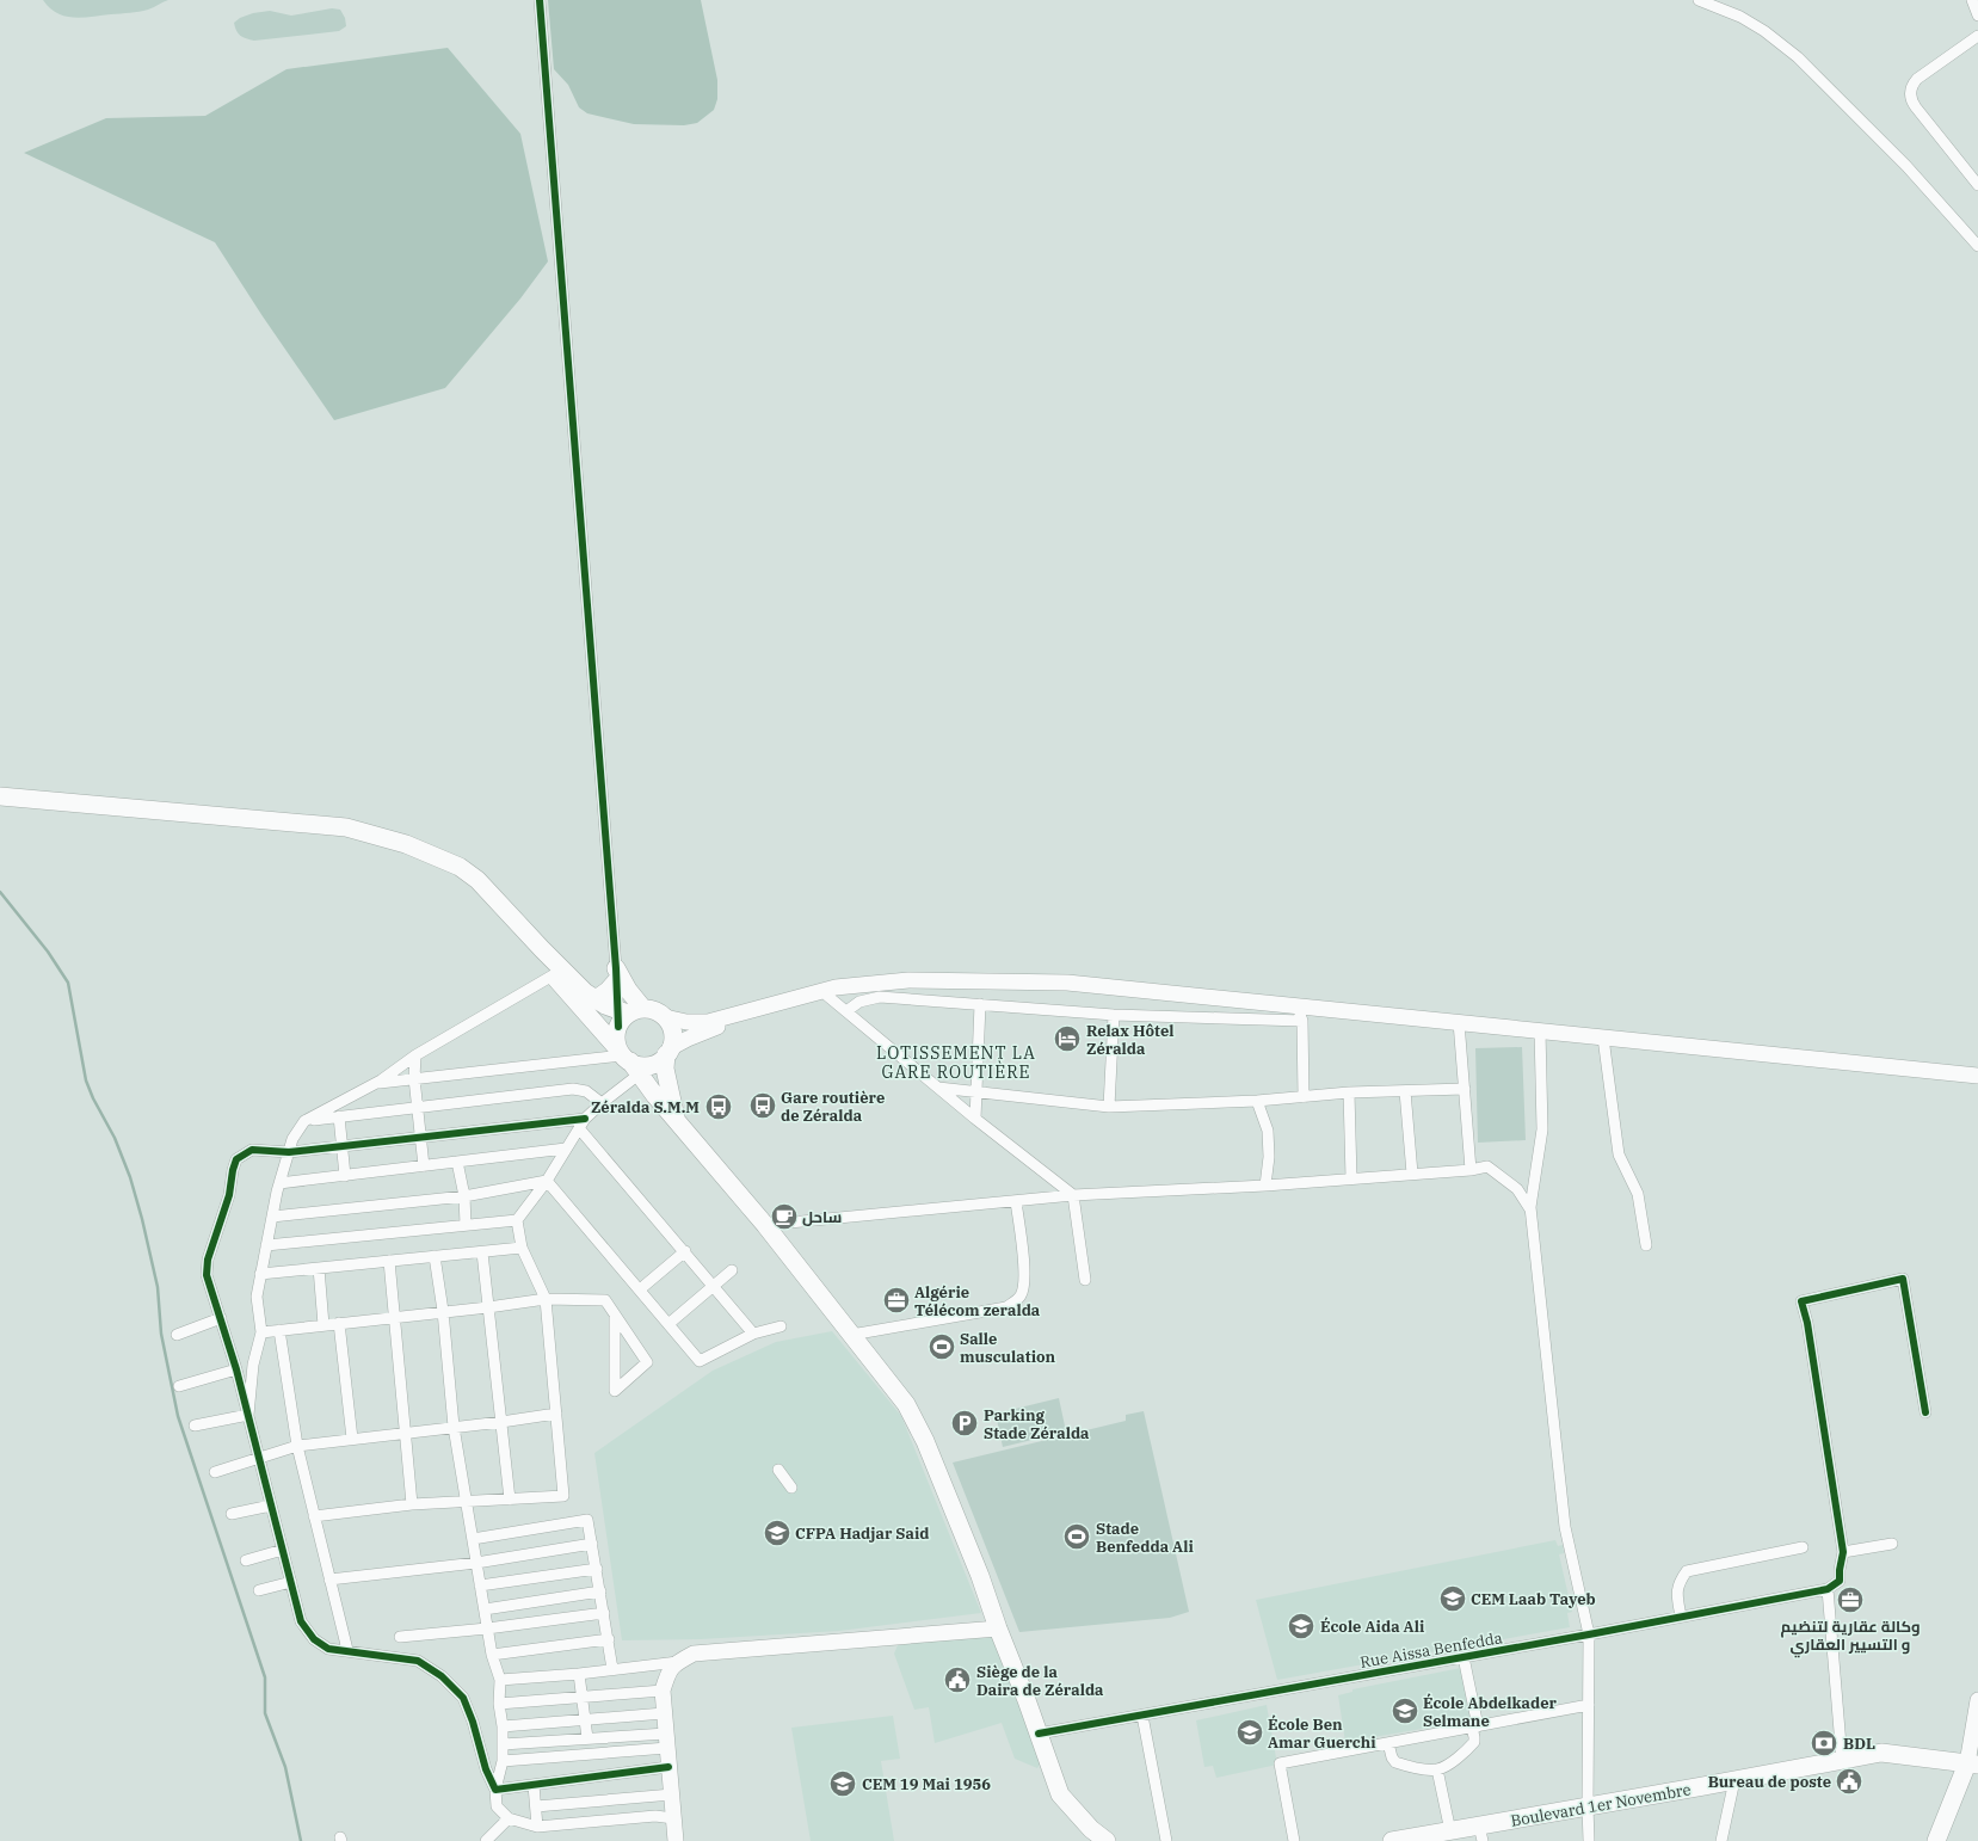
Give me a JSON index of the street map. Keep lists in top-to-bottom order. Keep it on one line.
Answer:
{"streets":{"main road":["Boulevard 1er Novembre"],"street":["Rue Aissa Benfedda"]},"districts":["LOTISSEMENT LA GARE ROUTIÈRE"],"places":{"hotel":["Relax Hôtel Zéralda"],"bus stop":["Gare routière de Zéralda","Zéralda S.M.M"],"cafe":["ساحل"],"office":["Algérie Télécom zeralda","وكالة عقارية لتنضيم و التسيير العقاري"],"sports":["Salle musculation","Stade Benfedda Ali"],"parking":["Parking Stade Zéralda"],"school or university":["CFPA Hadjar Said","CEM Laab Tayeb","École Aida Ali","École Abdelkader Selmane","École Ben Amar Guerchi","CEM 19 Mai 1956"],"public building":["Siège de la Daira de Zéralda","Bureau de poste"],"bank":["BDL"]}}
